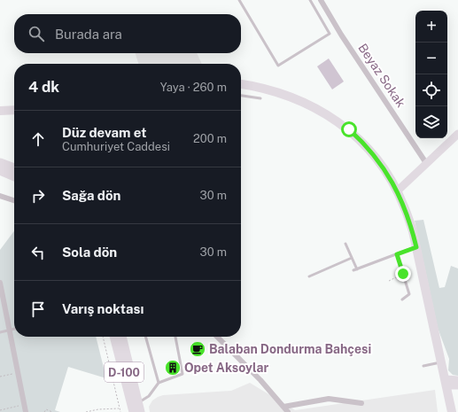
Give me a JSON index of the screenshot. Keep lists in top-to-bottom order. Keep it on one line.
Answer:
{"streets":{"highway":["D-100"],"street":["Beyaz Sokak"]},"places":{"cafe":["Balaban Dondurma Bahçesi"],"building":["Opet Aksoylar"]},"page":{"map_buttons":["+","−"],"search":"Burada ara","heading":["4 dk","Yaya · 260 m"],"list":[["Düz devam et","Cumhuriyet Caddesi","200 m"],["Sağa dön","30 m"],["Sola dön","30 m"],"Varış noktası"]}}
